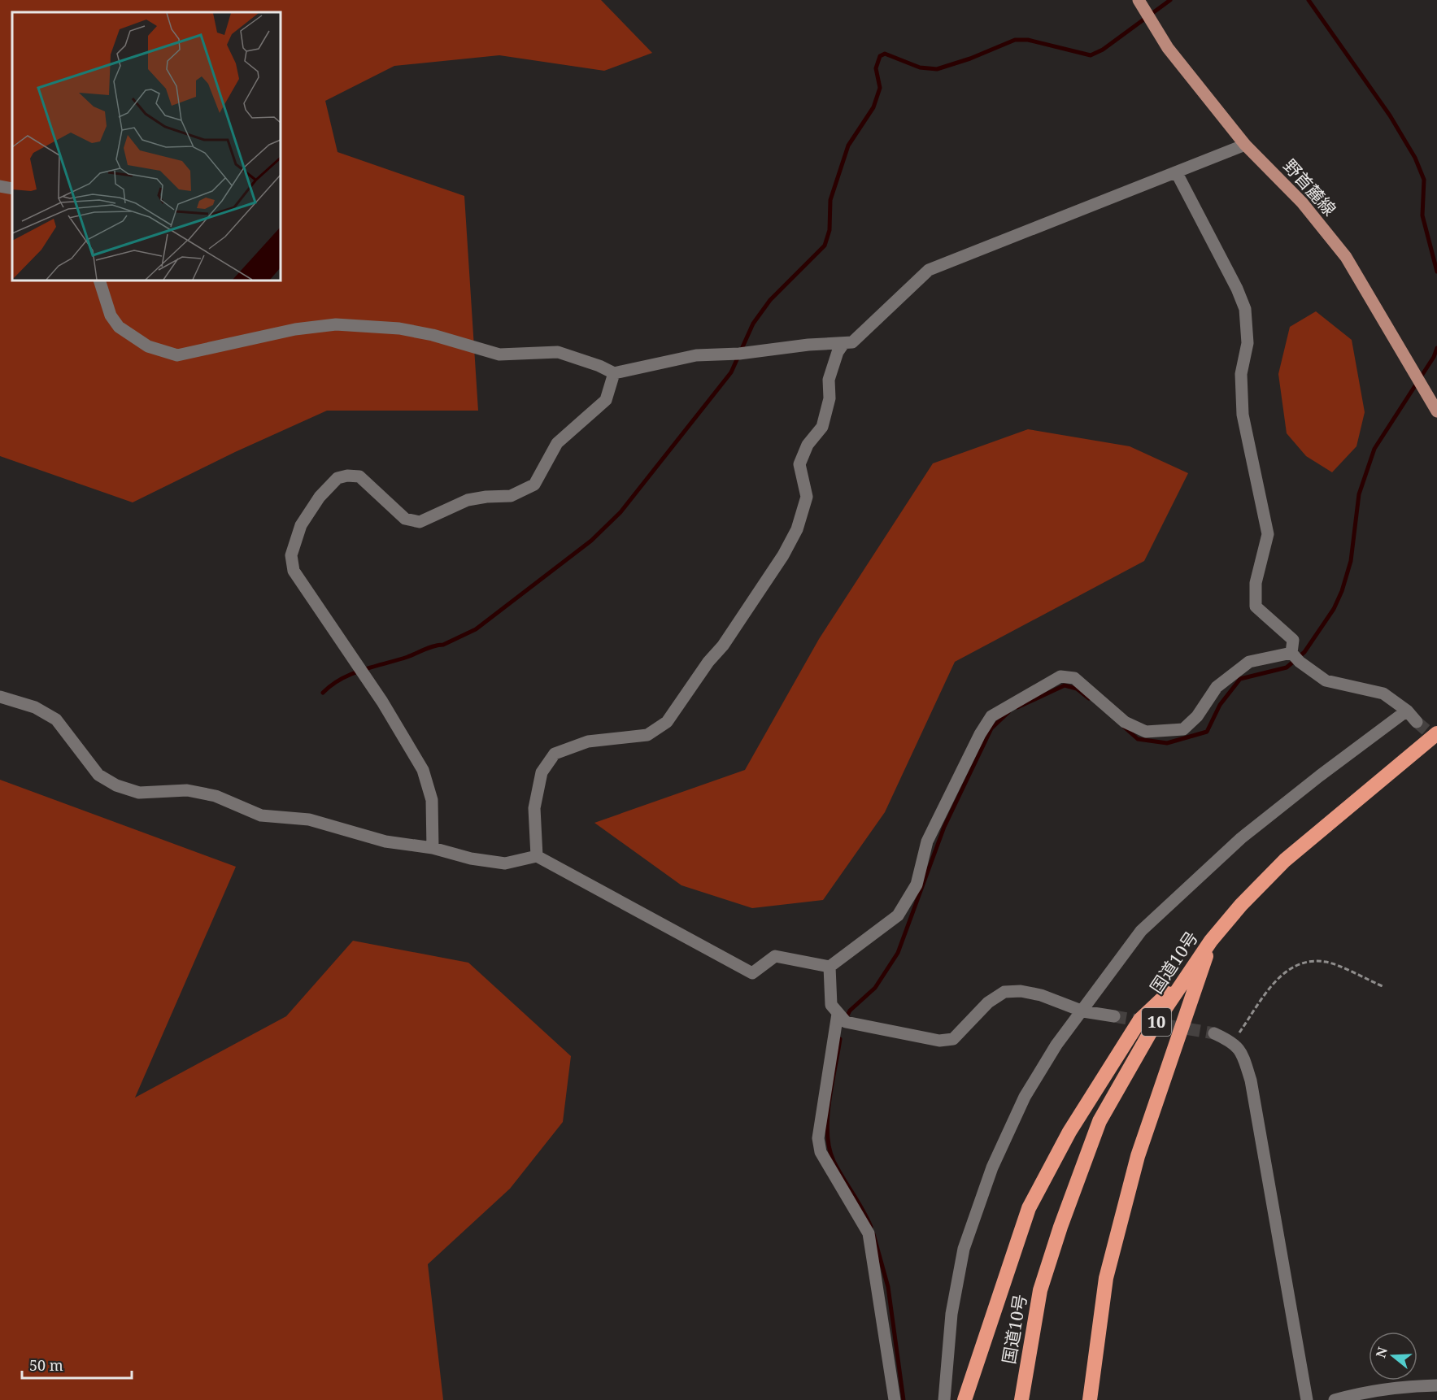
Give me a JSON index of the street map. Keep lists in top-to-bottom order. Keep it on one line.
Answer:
{"streets":{"highway":["国道10号","10"],"main road":["野首麓線"]},"scale_bar":"50 m","north":"left"}
